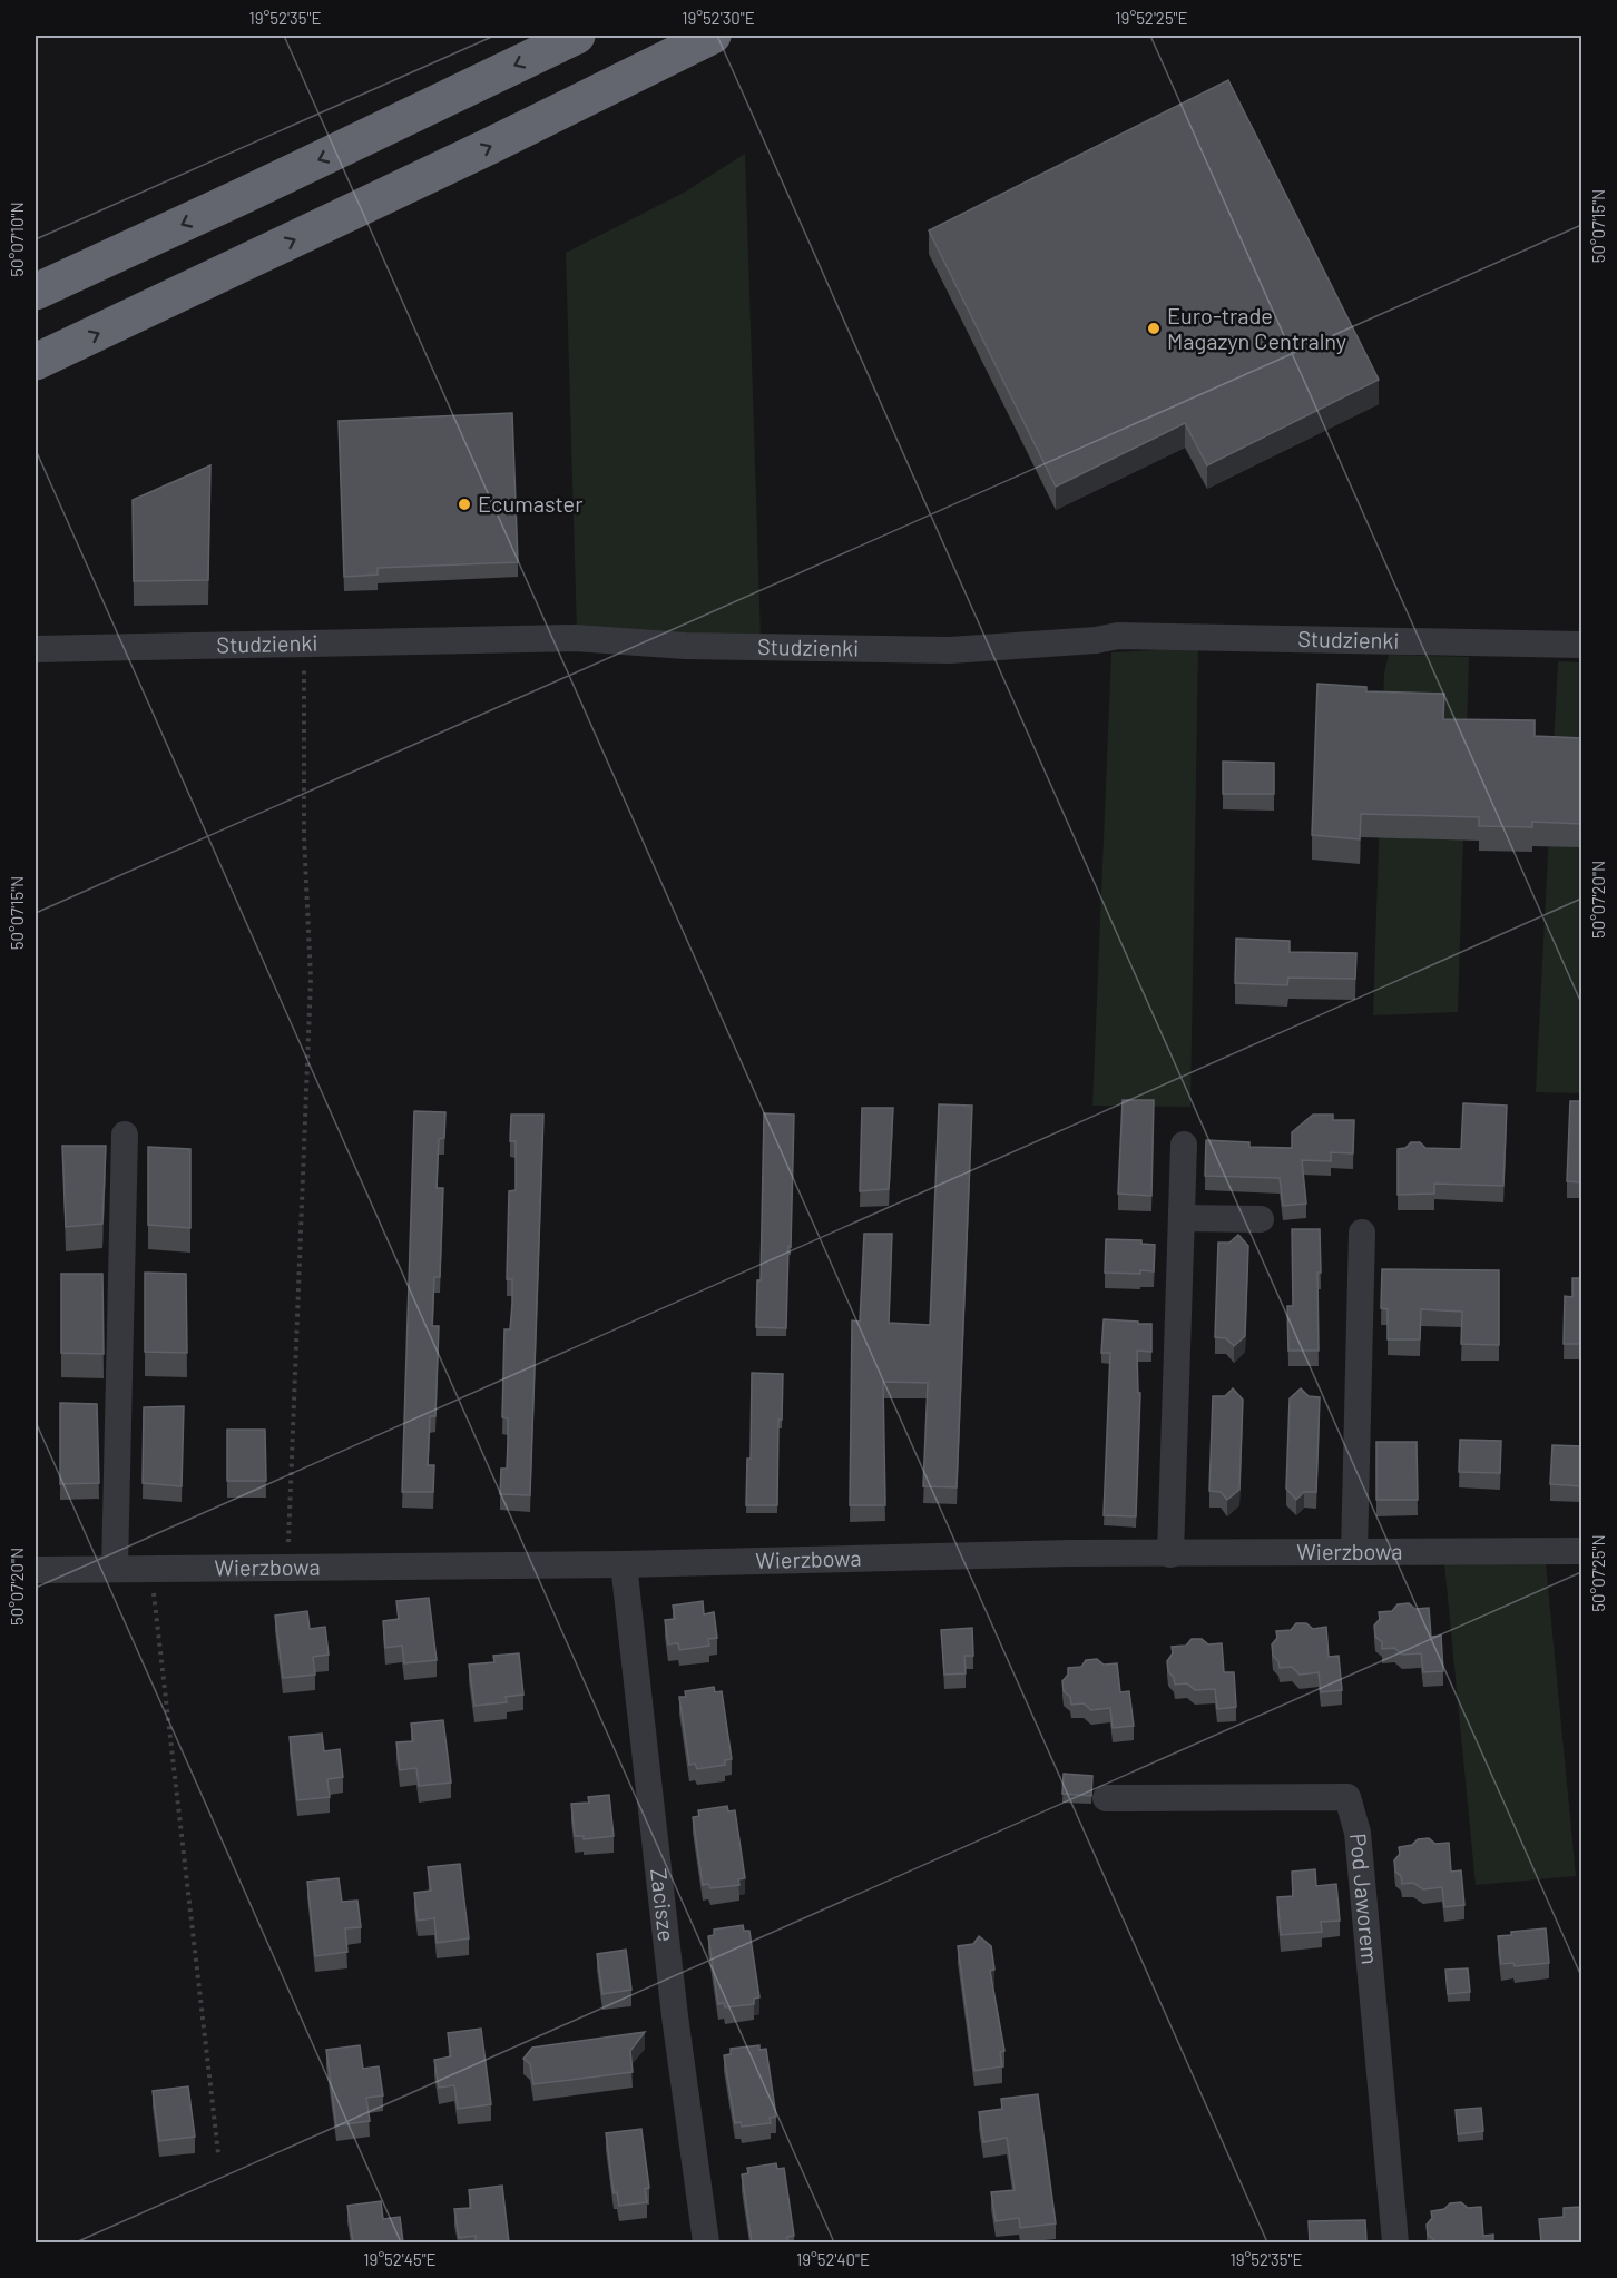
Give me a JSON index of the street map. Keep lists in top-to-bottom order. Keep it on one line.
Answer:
{"streets":{"street":["Studzienki","Wierzbowa","Pod Jaworem","Zacisze"]},"crossings":[["Wierzbowa","Zacisze"]],"places":["Euro-trade Magazyn Centralny","Ecumaster"],"coordinates":["19°52'35\"E","19°52'30\"E","19°52'25\"E","50°07'15\"N","50°07'10\"N","50°07'20\"N","50°07'25\"N","19°52'45\"E","19°52'40\"E"]}
